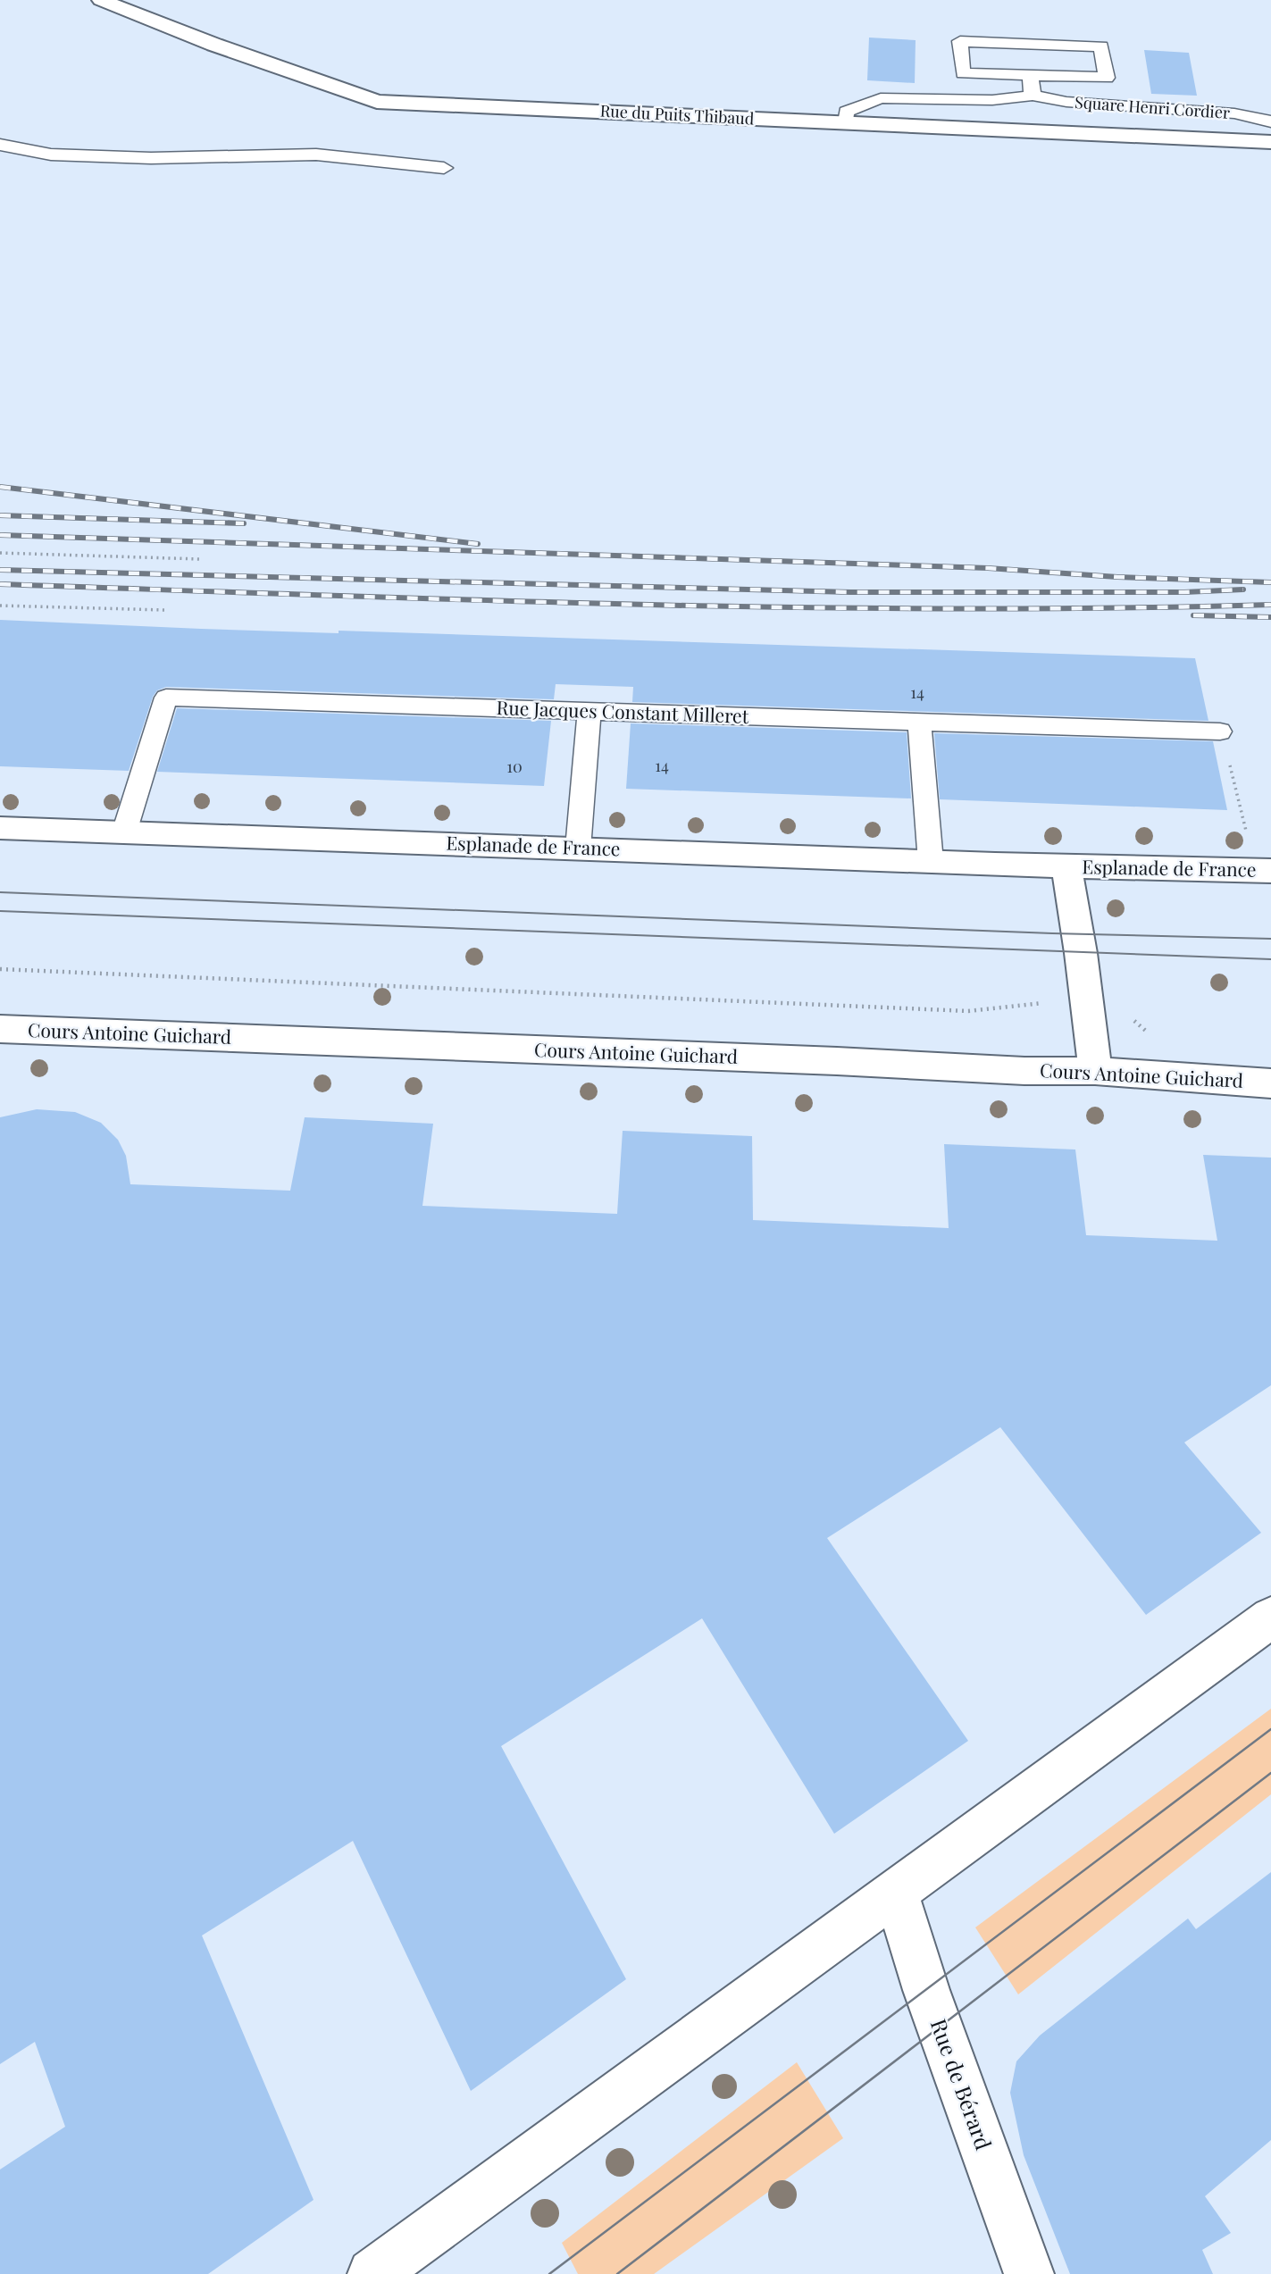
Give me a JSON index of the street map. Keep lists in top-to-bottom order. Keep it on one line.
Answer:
{"streets":{"street":["Rue du Puits Thibaud","Esplanade de France","Cours Antoine Guichard","Rue de Bérard"],"lane":["Square Henri Cordier","Rue Jacques Constant Milleret"]},"crossings":[["Square Henri Cordier","Rue du Puits Thibaud"],["Rue Jacques Constant Milleret","Esplanade de France"],["Esplanade de France","Cours Antoine Guichard"]],"house_numbers":["14","14","10"]}
